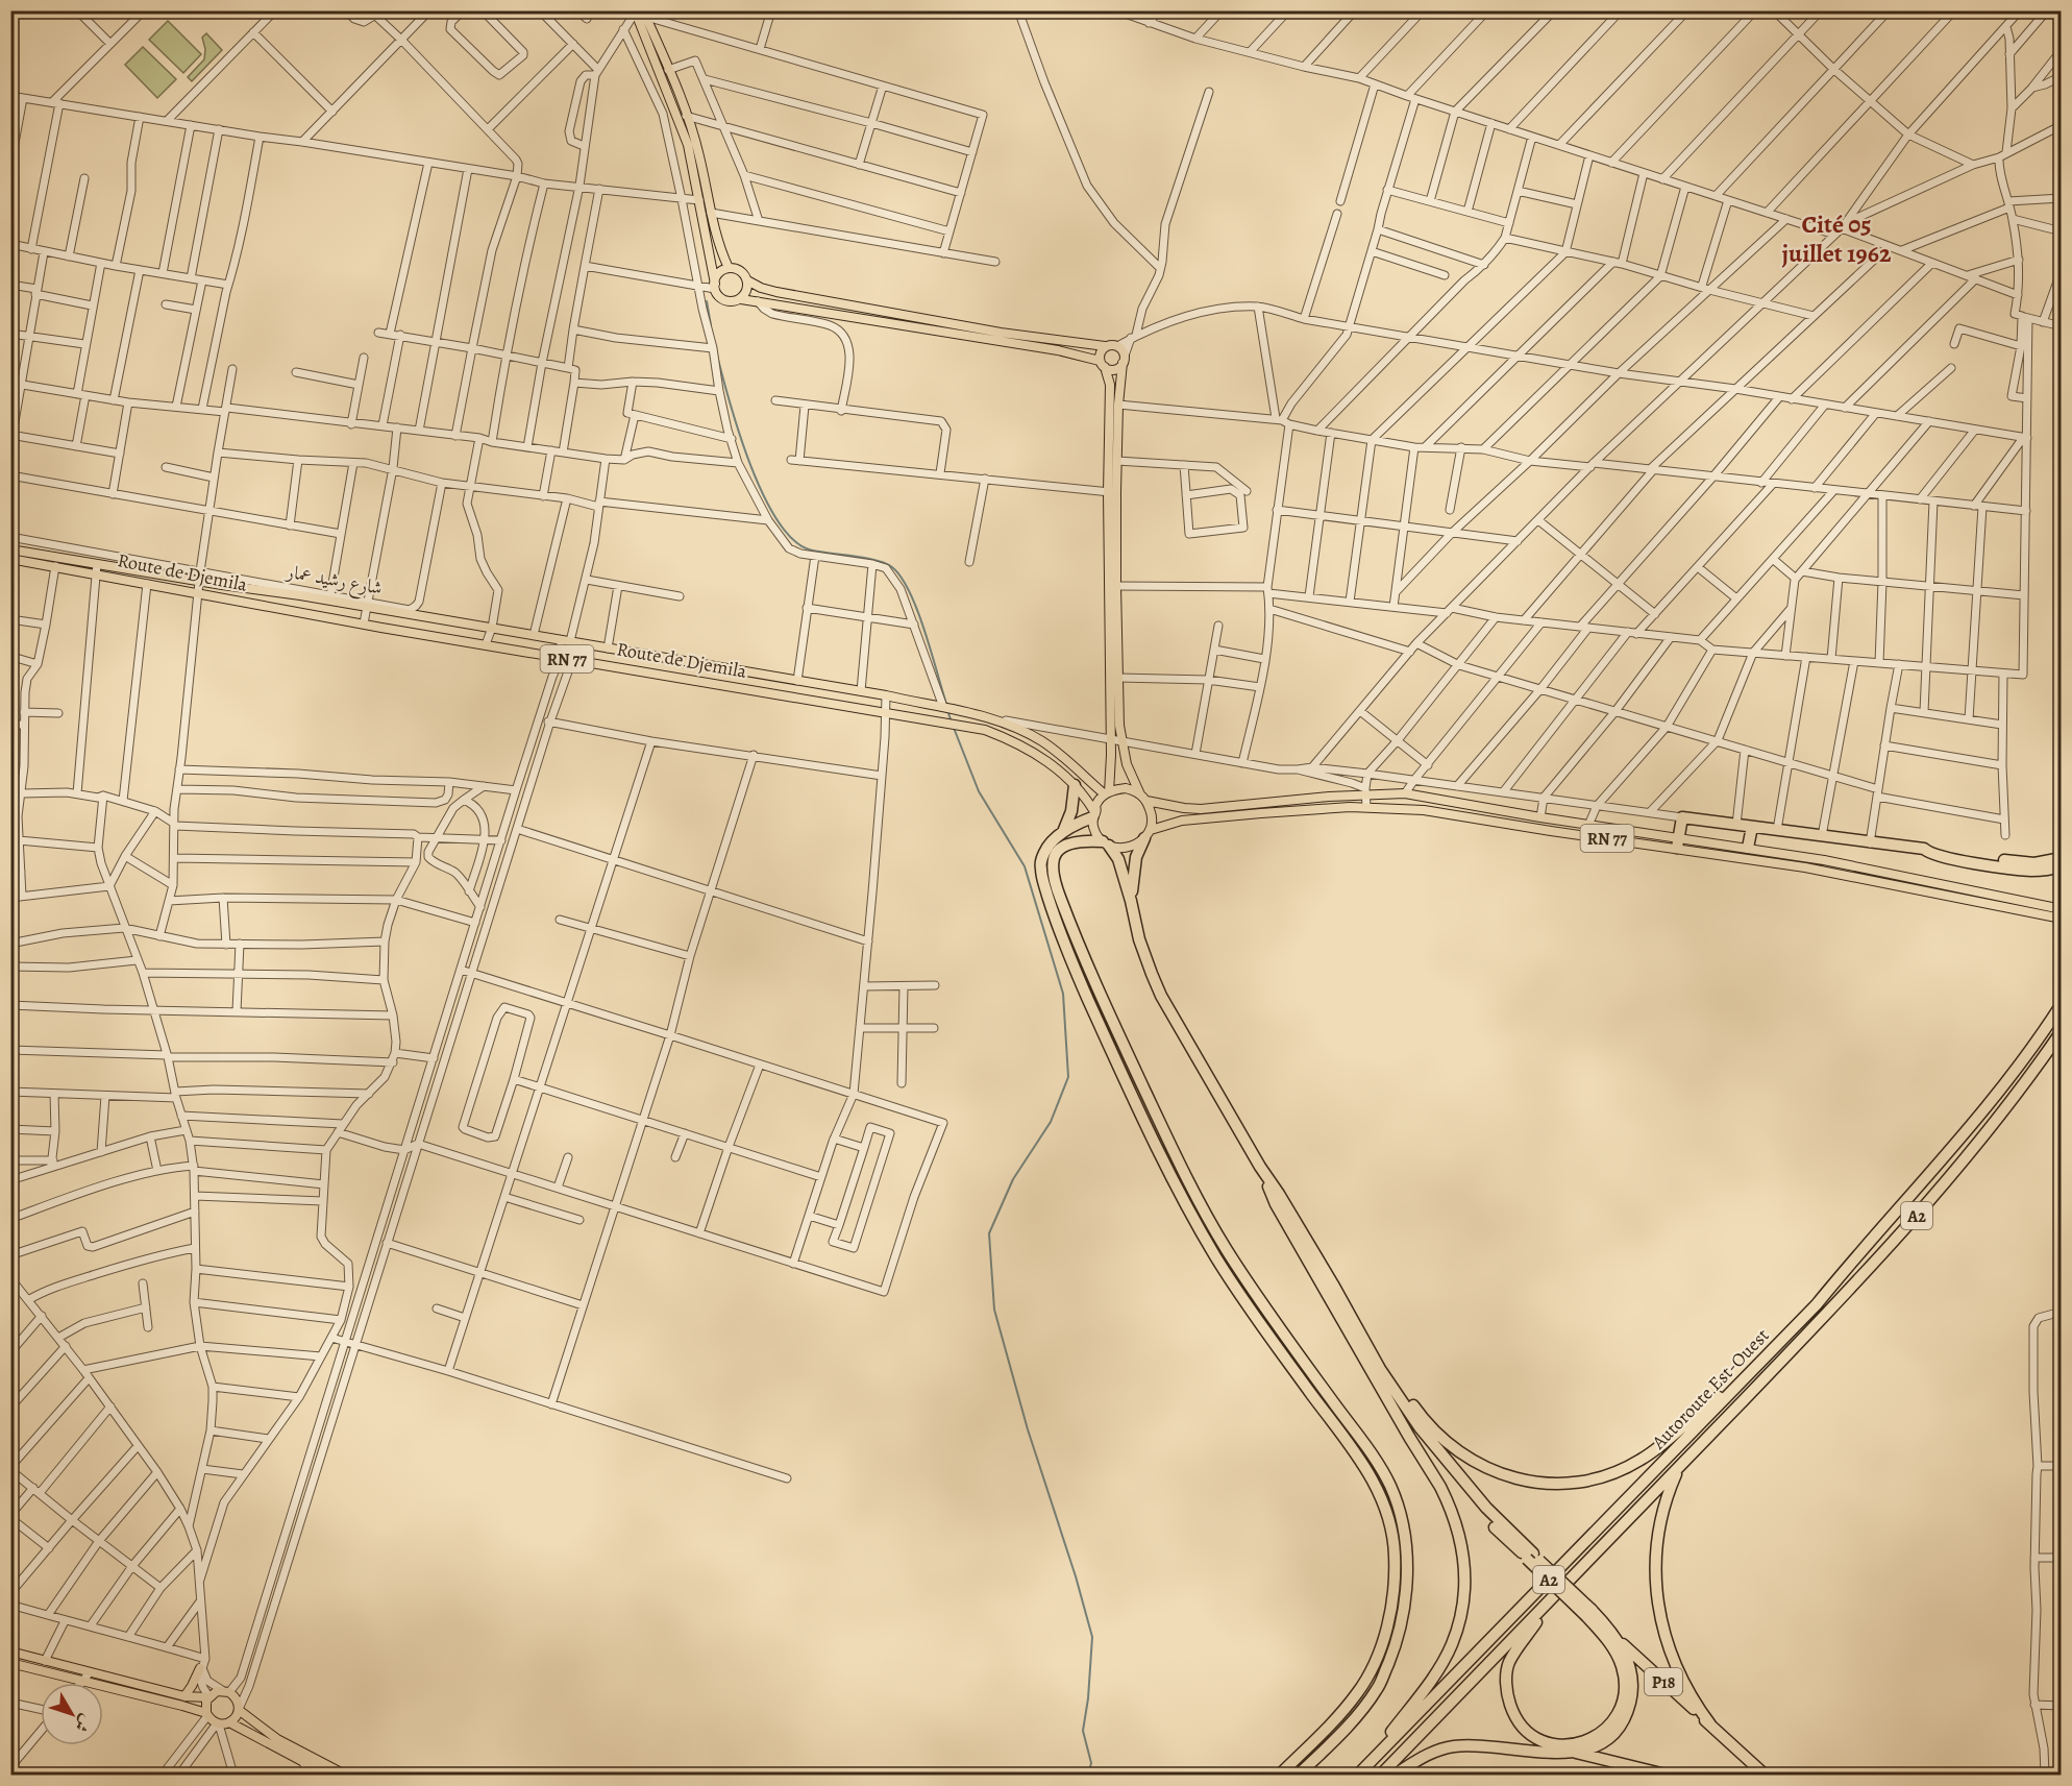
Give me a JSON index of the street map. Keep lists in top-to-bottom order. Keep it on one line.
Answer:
{"streets":{"highway":["A2","Autoroute Est-Ouest","P18"],"main road":["Route de Djemila","RN 77"],"street":["شارع رشيد عمار"]},"crossings":[["Route de Djemila","RN 77"]],"districts":["Cité 05 juillet 1962"],"north":"bottom right"}
